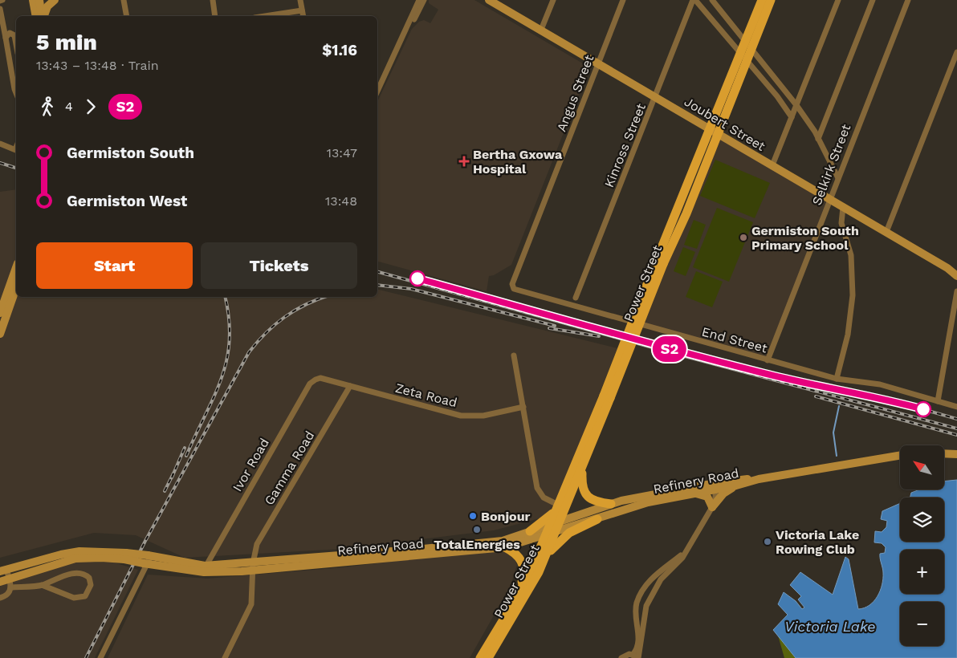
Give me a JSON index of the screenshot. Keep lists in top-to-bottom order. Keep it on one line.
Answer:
{"streets":{"main road":["Joubert Street","Power Street","Refinery Road"],"street":["Angus Street","Kinross Street","Selkirk Street","End Street","Zeta Road","Ivor Road","Gamma Road"]},"crossings":[["Angus Street","Joubert Street"],["Angus Street","End Street"],["Joubert Street","Kinross Street"],["Joubert Street","Selkirk Street"],["Joubert Street","Power Street"],["Selkirk Street","End Street"],["Power Street","Refinery Road"],["Zeta Road","Ivor Road"],["Zeta Road","Gamma Road"],["Ivor Road","Refinery Road"],["Gamma Road","Refinery Road"]],"water":["Victoria Lake"],"places":{"health":["Bertha Gxowa Hospital"],"other":["Germiston South Primary School","Bonjour","TotalEnergies","Victoria Lake Rowing Club"]},"north":"top left","page":{"on_map":"S2","heading":["5 min","13:43 – 13:48 · Train","$1.16"],"legs":["4","S2"],"list":[{"name":"Germiston South","value":"13:47"},{"name":"Germiston West","value":"13:48"}],"buttons":["Start","Tickets"],"map_buttons":["+","−"]}}
